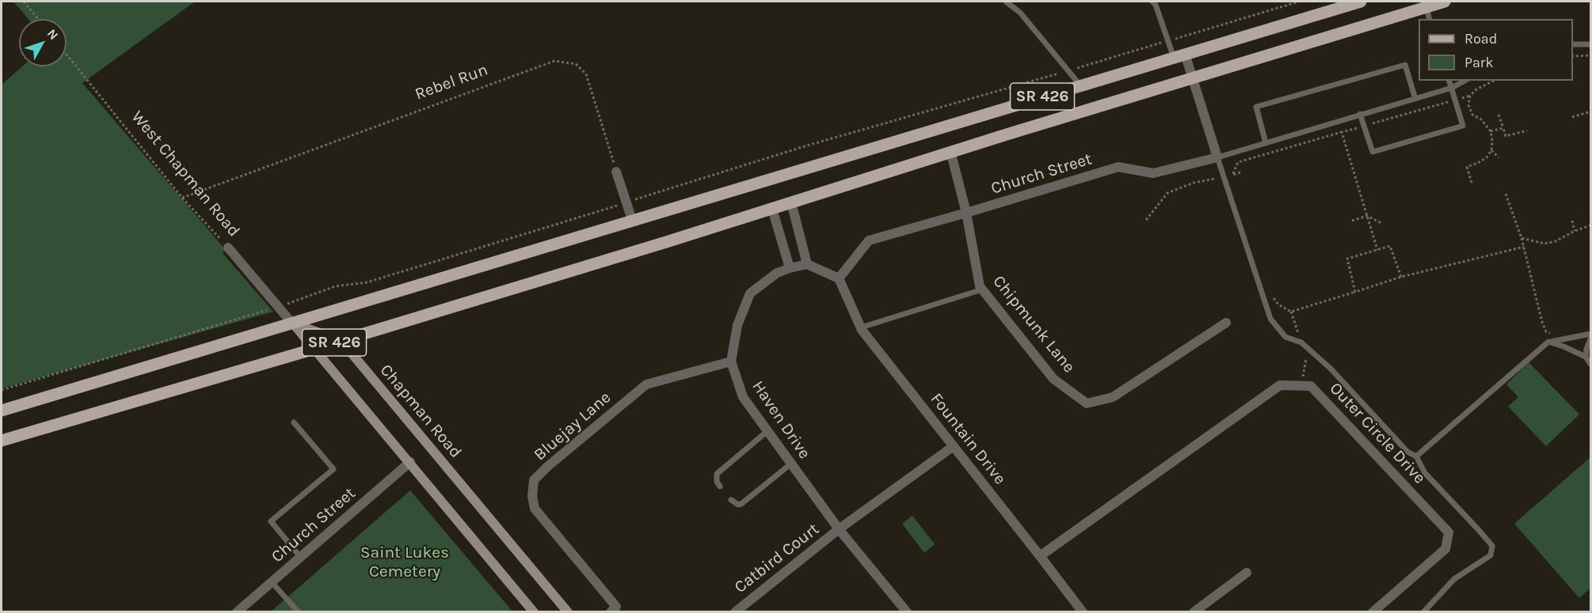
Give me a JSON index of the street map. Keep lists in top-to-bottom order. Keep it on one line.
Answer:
{"streets":{"main road":["SR 426"],"street":["West Chapman Road","Church Street","Chipmunk Lane","Chapman Road","Haven Drive","Bluejay Lane","Outer Circle Drive","Fountain Drive","Catbird Court"],"path":["Rebel Run"]},"crossings":[["Rebel Run","West Chapman Road"],["SR 426","West Chapman Road"],["SR 426","Chipmunk Lane"],["SR 426","Chapman Road"],["Church Street","Chipmunk Lane"],["Church Street","Fountain Drive"],["Haven Drive","Bluejay Lane"],["Haven Drive","Catbird Court"],["Outer Circle Drive","Fountain Drive"],["Fountain Drive","Catbird Court"]],"parks":["Saint Lukes Cemetery"],"legend":["Road","Park"],"north":"top right"}
